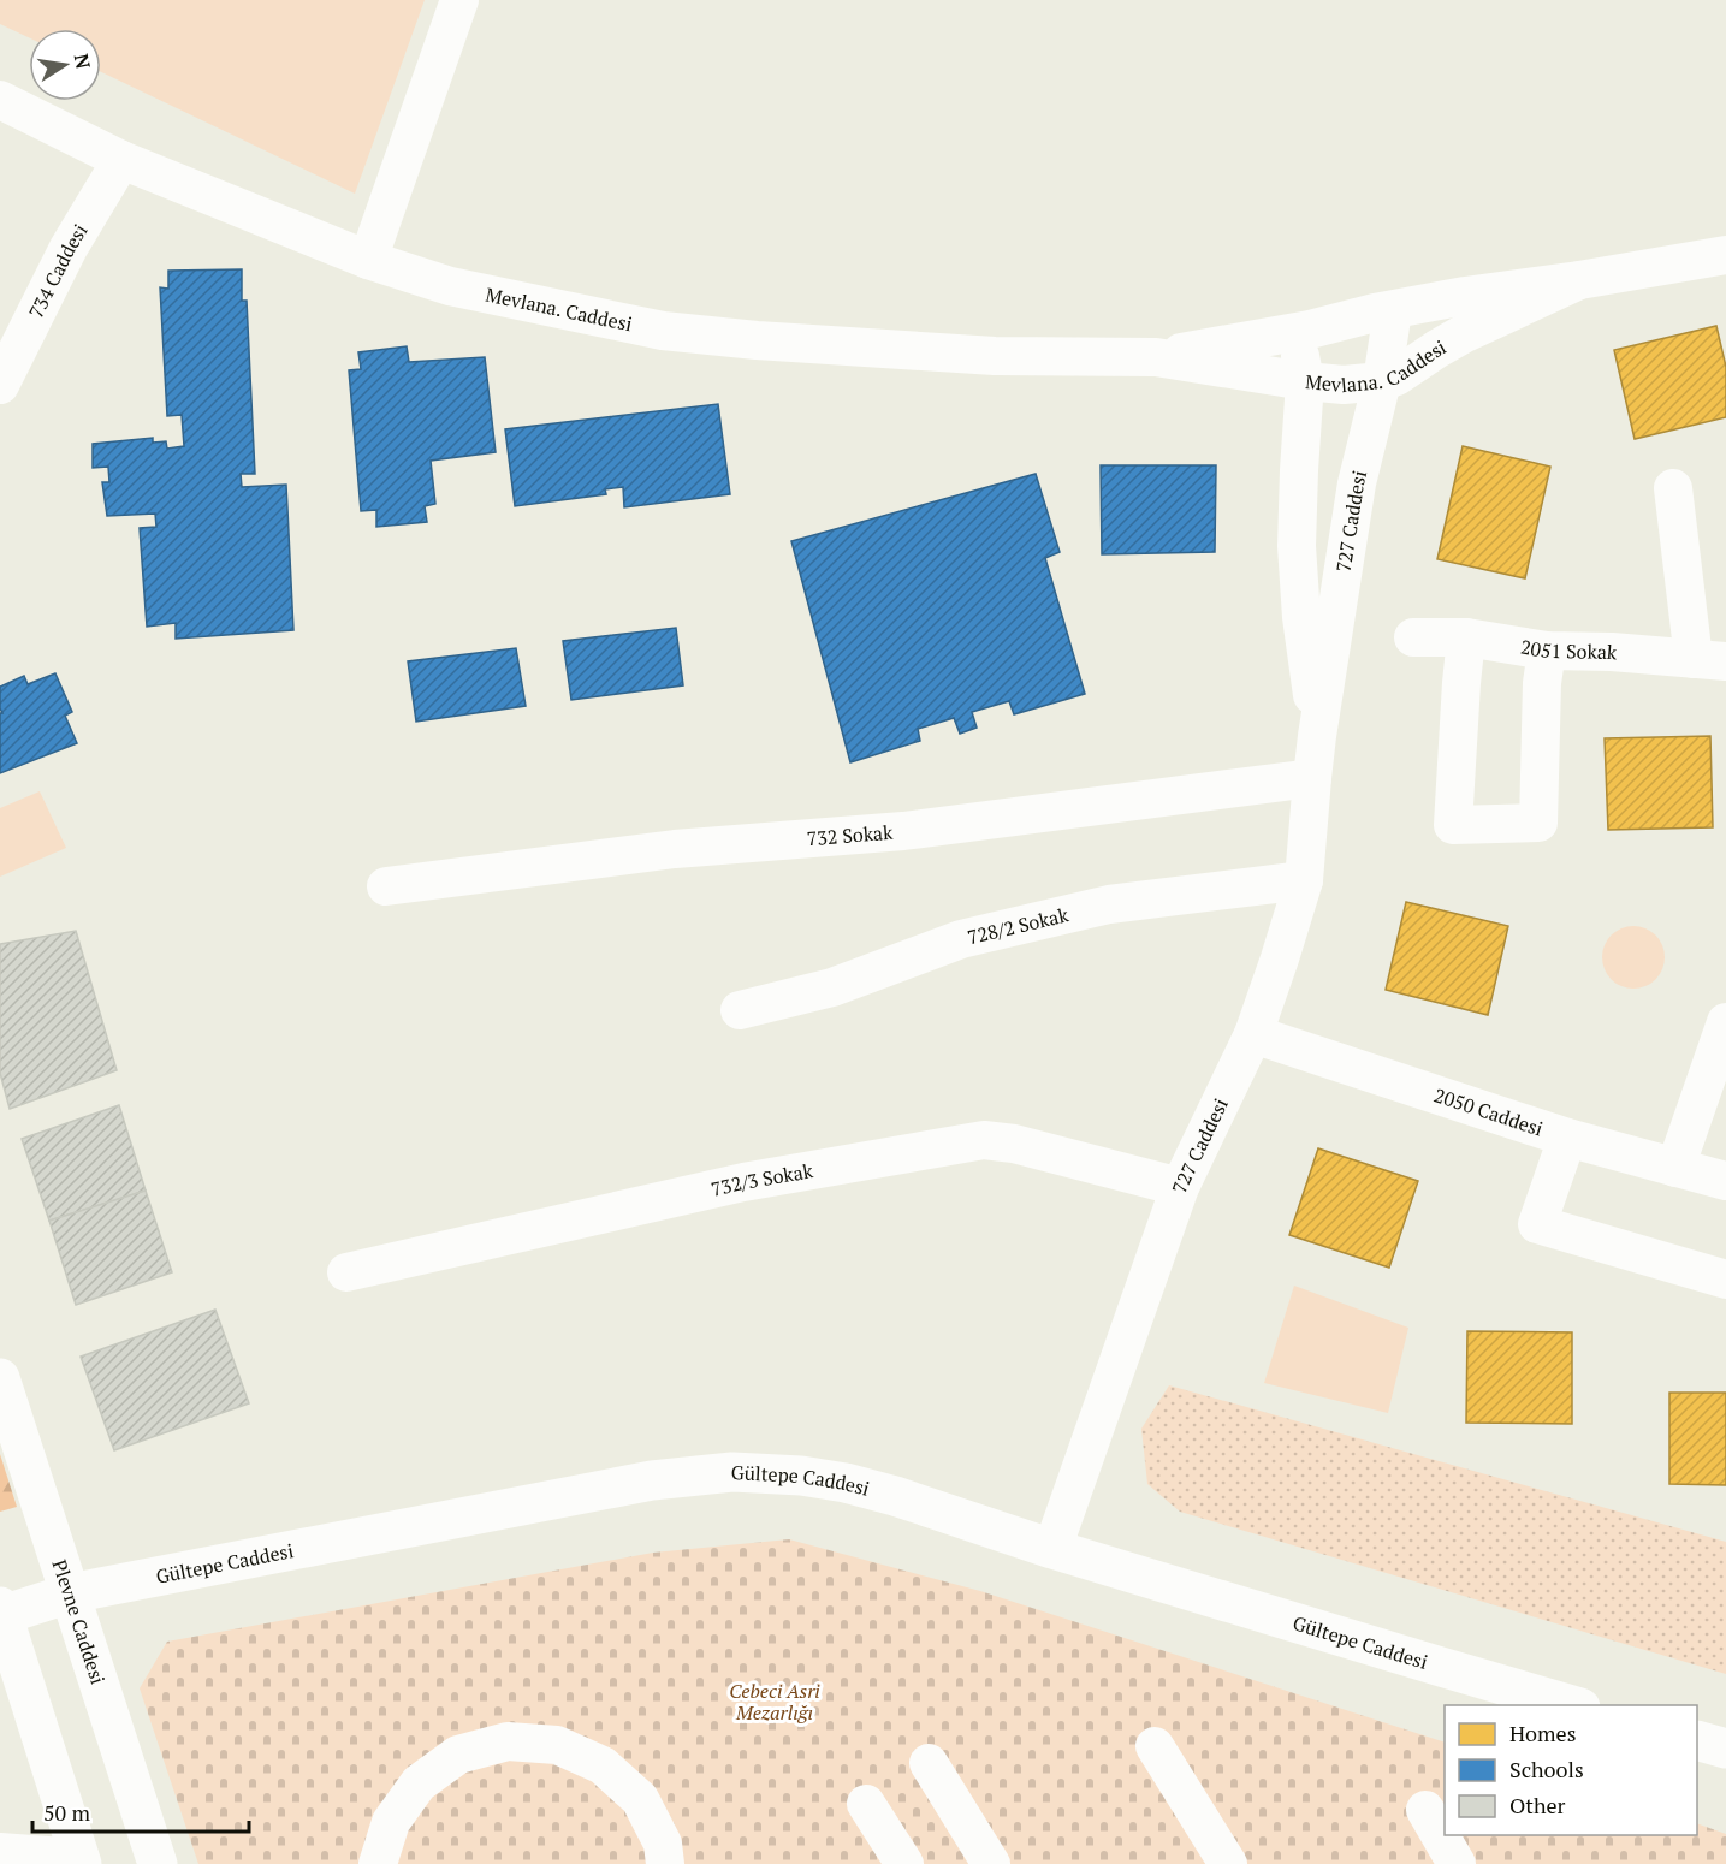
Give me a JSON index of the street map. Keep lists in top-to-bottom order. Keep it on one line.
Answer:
{"streets":{"main road":["Gültepe Caddesi","Plevne Caddesi"],"street":["734 Caddesi","Mevlana. Caddesi","727 Caddesi","2051 Sokak","732 Sokak","728/2 Sokak","2050 Caddesi","732/3 Sokak"]},"crossings":[["734 Caddesi","Mevlana. Caddesi"],["Mevlana. Caddesi","727 Caddesi"],["727 Caddesi","732 Sokak"],["727 Caddesi","728/2 Sokak"],["727 Caddesi","2050 Caddesi"],["727 Caddesi","732/3 Sokak"],["727 Caddesi","Gültepe Caddesi"],["Gültepe Caddesi","Plevne Caddesi"]],"parks":["Cebeci Asri Mezarlığı"],"legend":["Homes","Schools","Other"],"scale_bar":"50 m","north":"right"}
